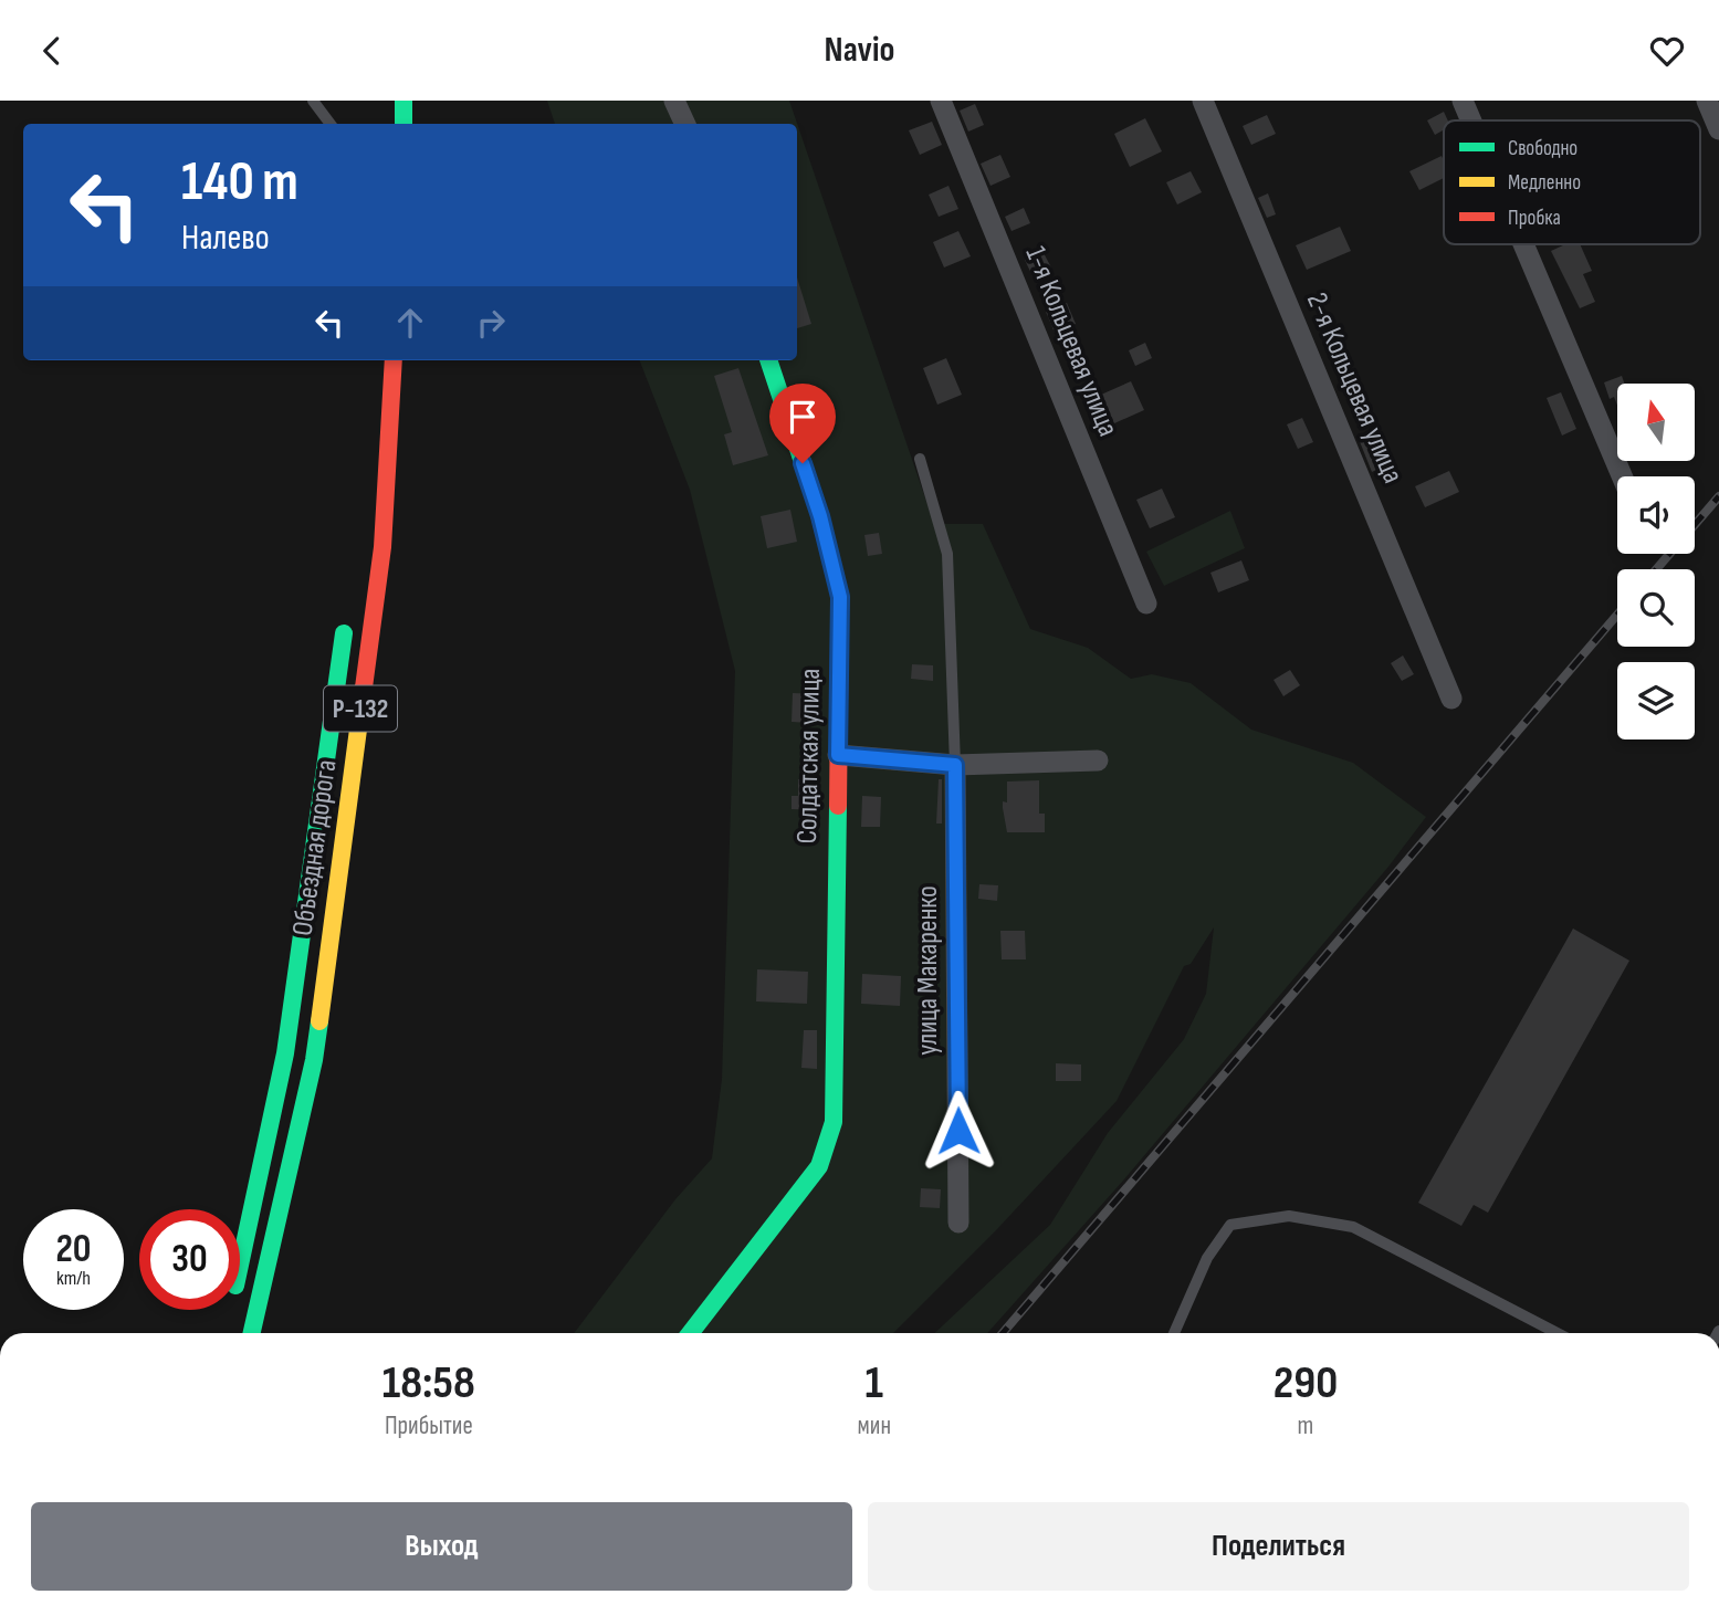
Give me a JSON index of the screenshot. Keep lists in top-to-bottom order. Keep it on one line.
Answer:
{"streets":{"main road":["Р-132","Солдатская улица","Объездная дорога"],"street":["1-я Кольцевая улица","2-я Кольцевая улица","улица Макаренко"]},"legend":["Свободно","Медленно","Пробка"],"north":"top","page":{"header":"Navio","turn":["140 m","Налево"],"speed":"20 km/h","limit":"30","eta":["18:58","Прибытие","1","мин","290","m"],"buttons":["Выход","Поделиться"]}}
